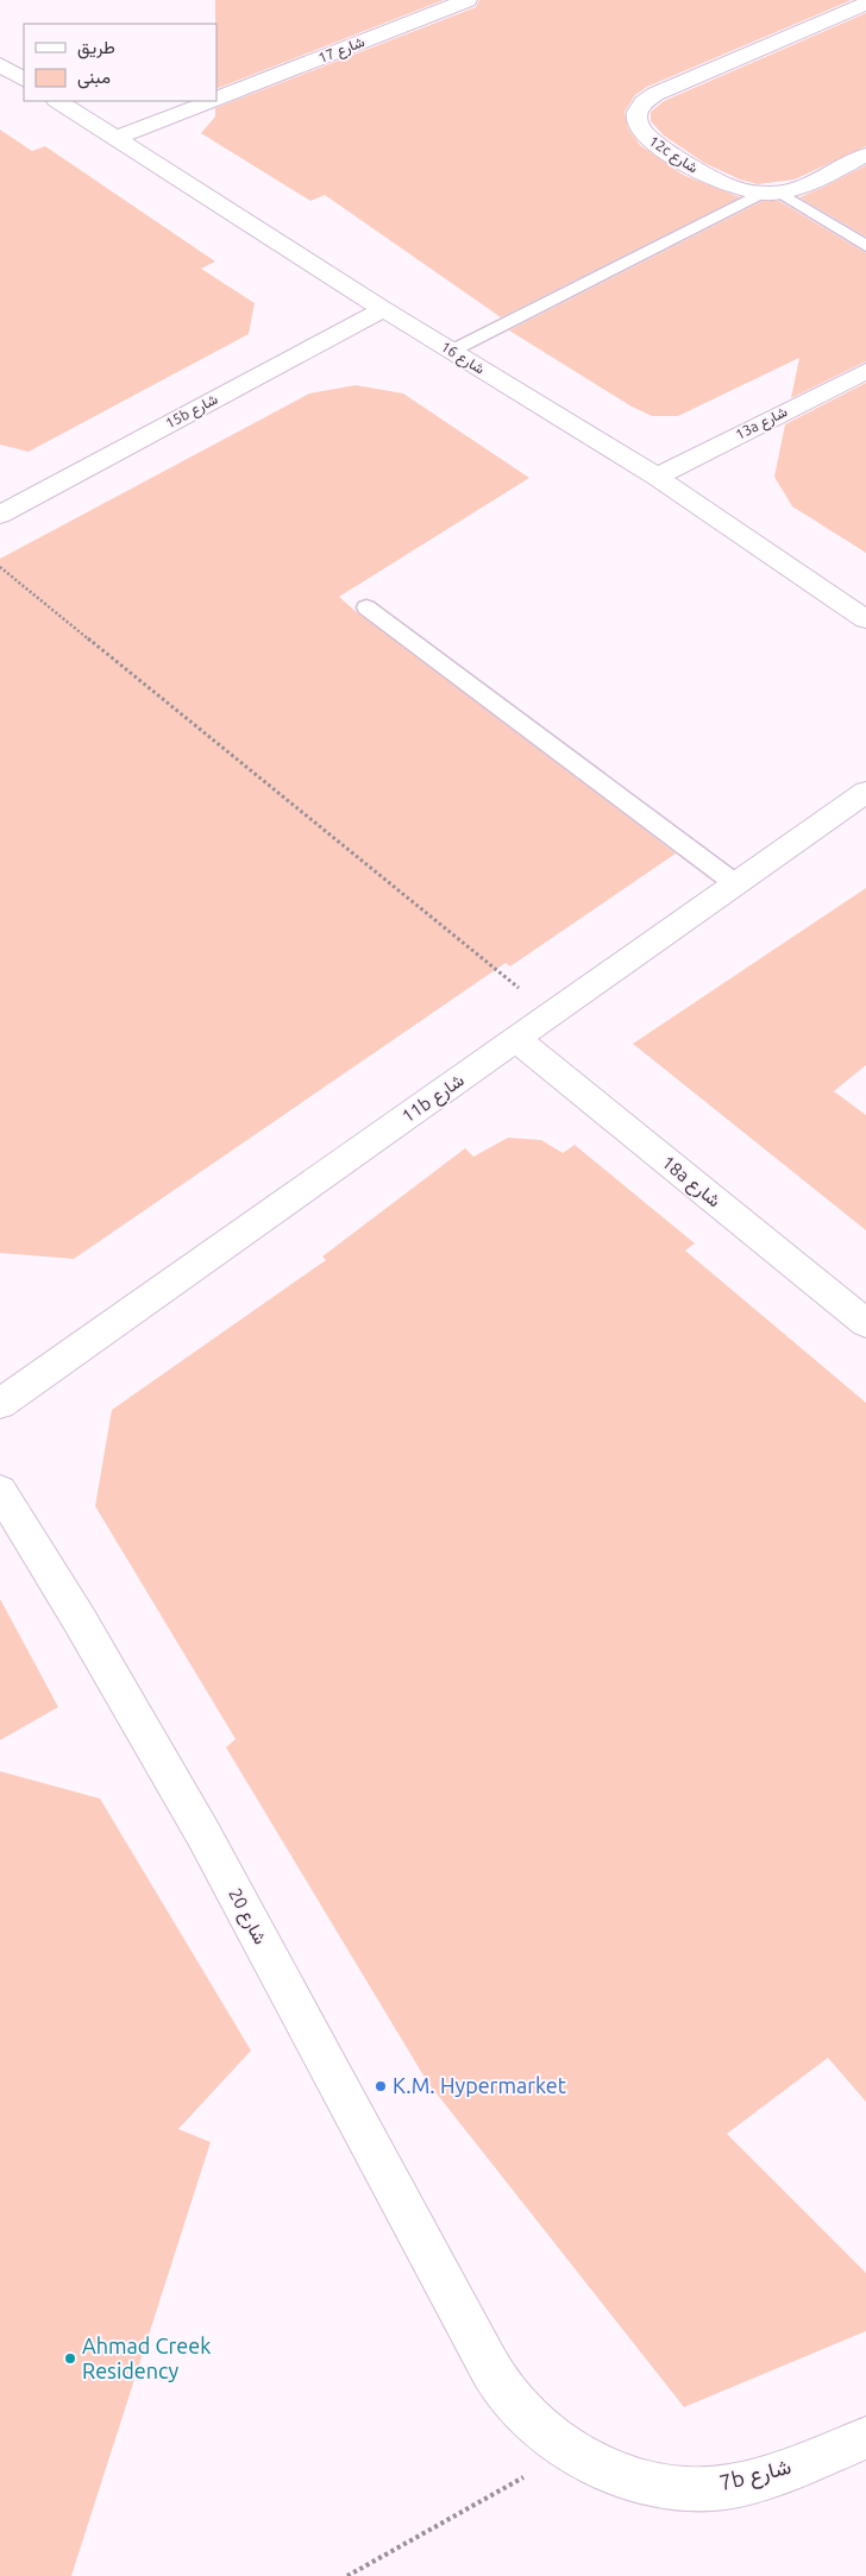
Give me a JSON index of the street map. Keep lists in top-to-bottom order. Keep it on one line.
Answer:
{"streets":{"street":["شارع 17","12c شارع","شارع 16","15b شارع","13a شارع","11b شارع","18a شارع","شارع 20","7b شارع"]},"crossings":[["شارع 17","شارع 16"],["شارع 16","15b شارع"],["شارع 16","13a شارع"],["11b شارع","18a شارع"],["شارع 20","7b شارع"]],"places":["K.M. Hypermarket","Ahmad Creek Residency"],"legend":["طريق","مبنى"]}
